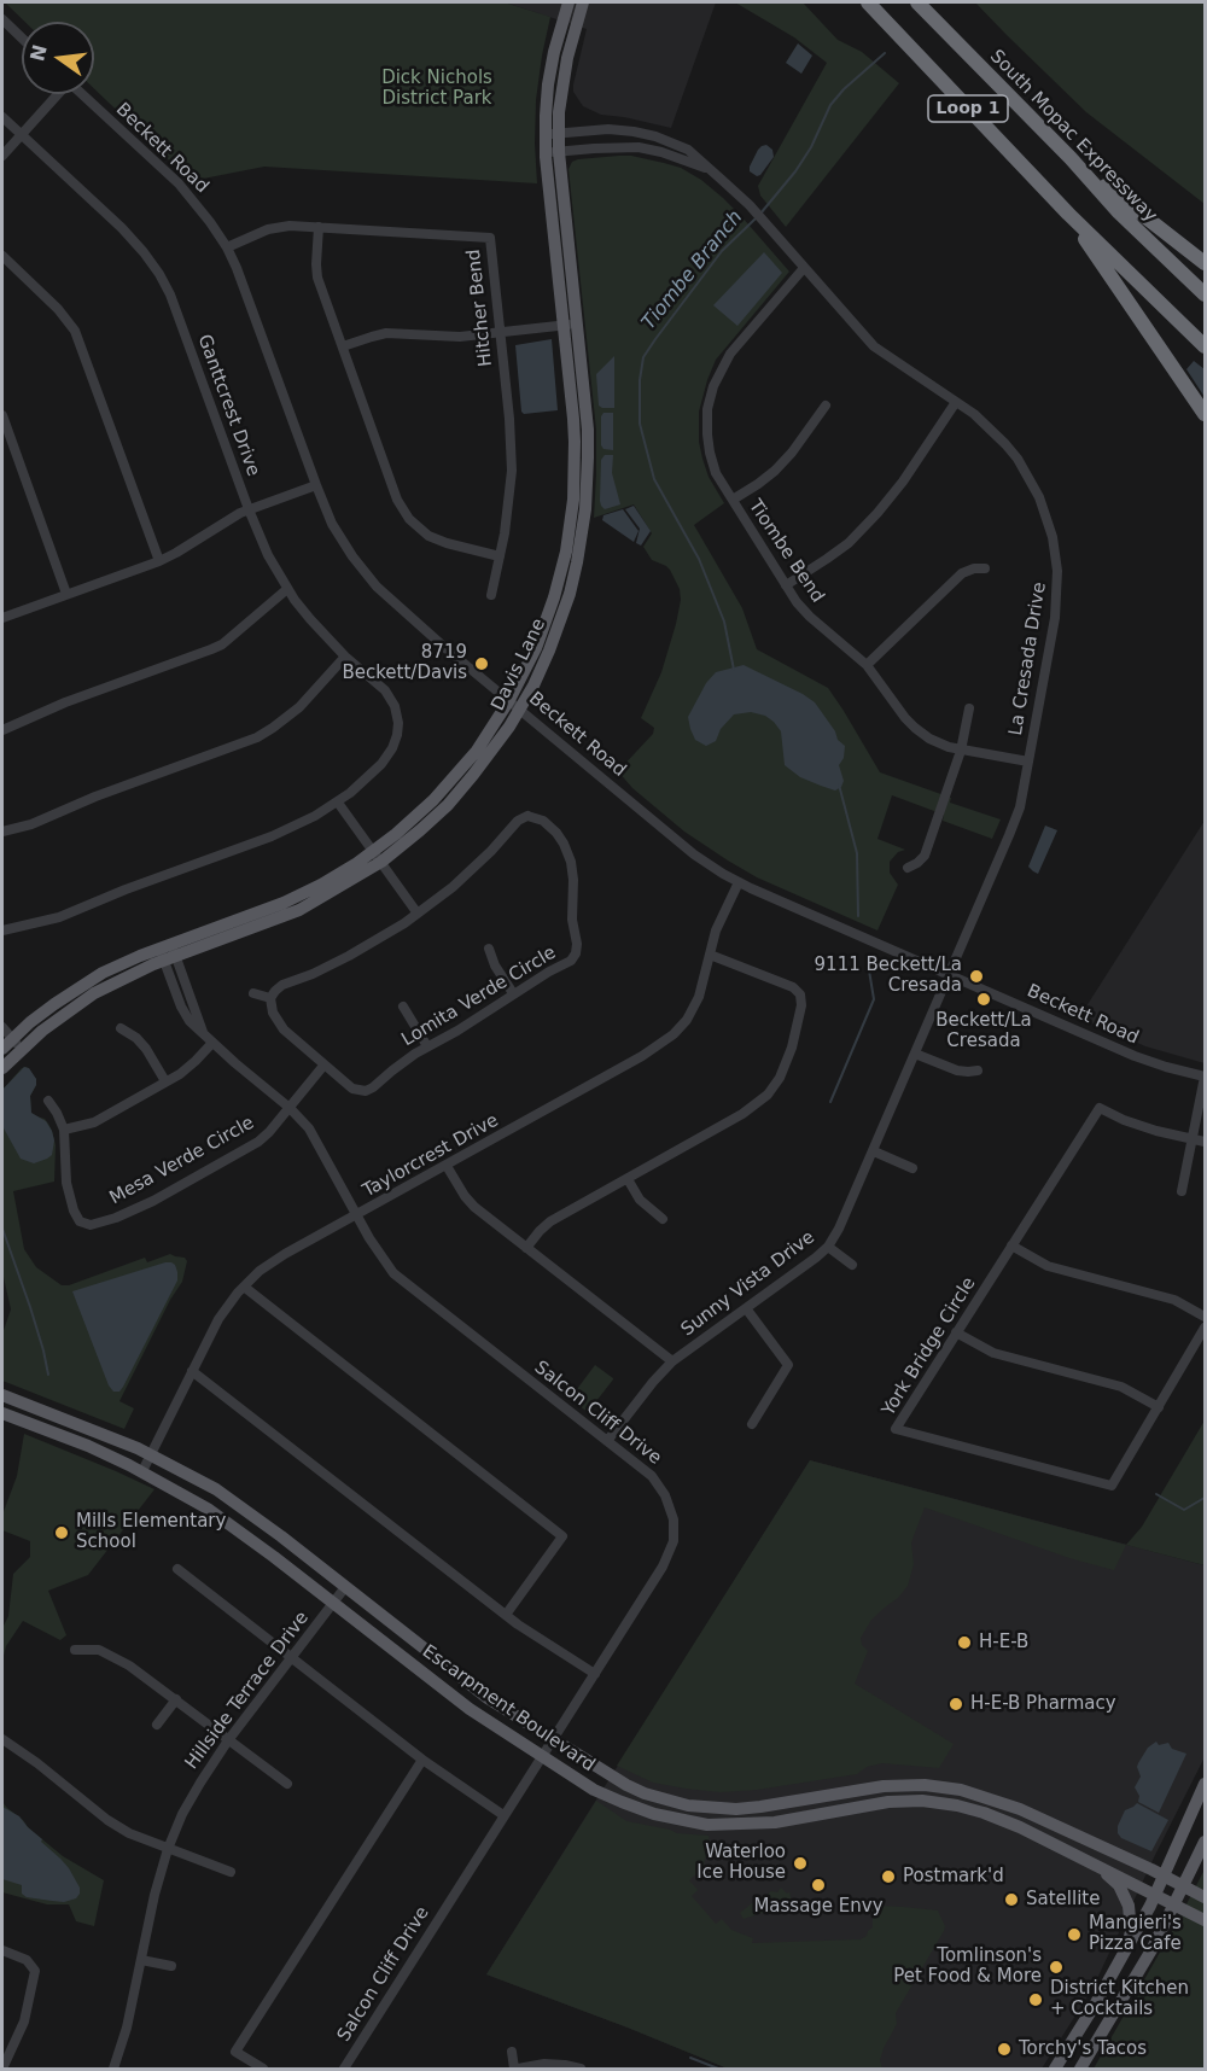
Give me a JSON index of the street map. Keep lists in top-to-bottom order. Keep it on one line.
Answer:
{"streets":{"highway":["Loop 1","South Mopac Expressway"],"main road":["Davis Lane","Escarpment Boulevard"],"street":["Beckett Road","Hitcher Bend","Ganttcrest Drive","Tiombe Bend","La Cresada Drive","Lomita Verde Circle","Taylorcrest Drive","Mesa Verde Circle","Sunny Vista Drive","York Bridge Circle","Salcon Cliff Drive","Hillside Terrace Drive"]},"crossings":[["Beckett Road","Hitcher Bend"],["Beckett Road","La Cresada Drive"],["Beckett Road","Davis Lane"],["Beckett Road","Taylorcrest Drive"],["Beckett Road","Sunny Vista Drive"],["Tiombe Bend","La Cresada Drive"],["La Cresada Drive","Davis Lane"],["La Cresada Drive","Sunny Vista Drive"],["Davis Lane","Salcon Cliff Drive"],["Lomita Verde Circle","Mesa Verde Circle"],["Taylorcrest Drive","Salcon Cliff Drive"],["Taylorcrest Drive","Escarpment Boulevard"],["Mesa Verde Circle","Salcon Cliff Drive"],["Sunny Vista Drive","Salcon Cliff Drive"],["Salcon Cliff Drive","Escarpment Boulevard"],["Hillside Terrace Drive","Escarpment Boulevard"]],"water":["Tiombe Branch"],"parks":["Dick Nichols District Park"],"places":["8719 Beckett/Davis","9111 Beckett/La Cresada","Beckett/La Cresada","Mills Elementary School","H-E-B","H-E-B Pharmacy","Waterloo Ice House","Postmark'd","Massage Envy","Satellite","Mangieri's Pizza Cafe","Tomlinson's Pet Food & More","District Kitchen + Cocktails","Torchy's Tacos"],"north":"left"}
